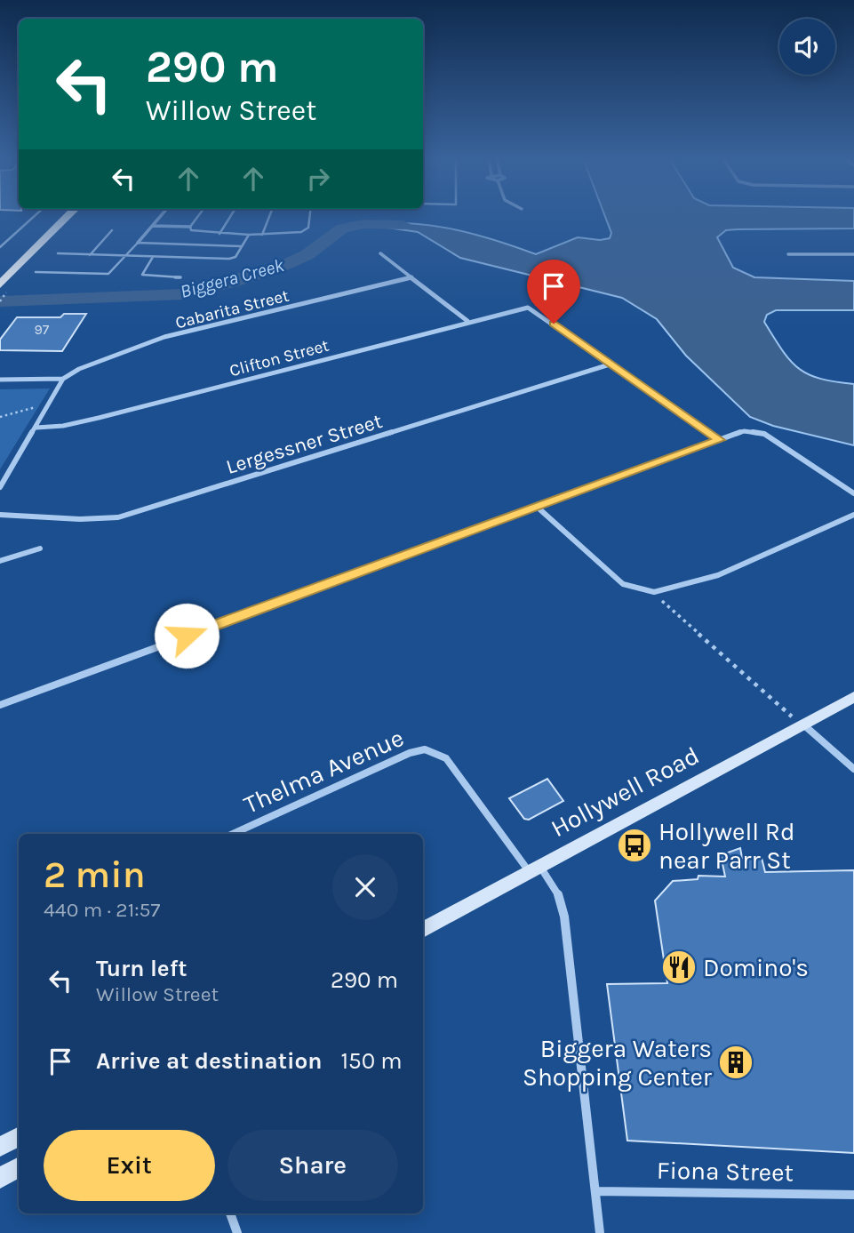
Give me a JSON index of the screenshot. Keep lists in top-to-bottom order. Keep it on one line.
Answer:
{"streets":{"main road":["Hollywell Road"],"street":["Cabarita Street","Clifton Street","Lergessner Street","Thelma Avenue","Fiona Street"]},"crossings":[["Clifton Street","Lergessner Street"],["Thelma Avenue","Hollywell Road"],["Thelma Avenue","Fiona Street"]],"water":["Biggera Creek"],"places":{"bus stop":["Hollywell Rd near Parr St"],"restaurant":["Domino's"],"building":["Biggera Waters Shopping Center"]},"house_numbers":["97"],"page":{"turn":["290 m","Willow Street"],"heading":["2 min","440 m · 21:57"],"list":[{"name":"Turn left","note":"Willow Street","value":"290 m"},{"name":"Arrive at destination","value":"150 m"}],"buttons":["Exit","Share"]}}
